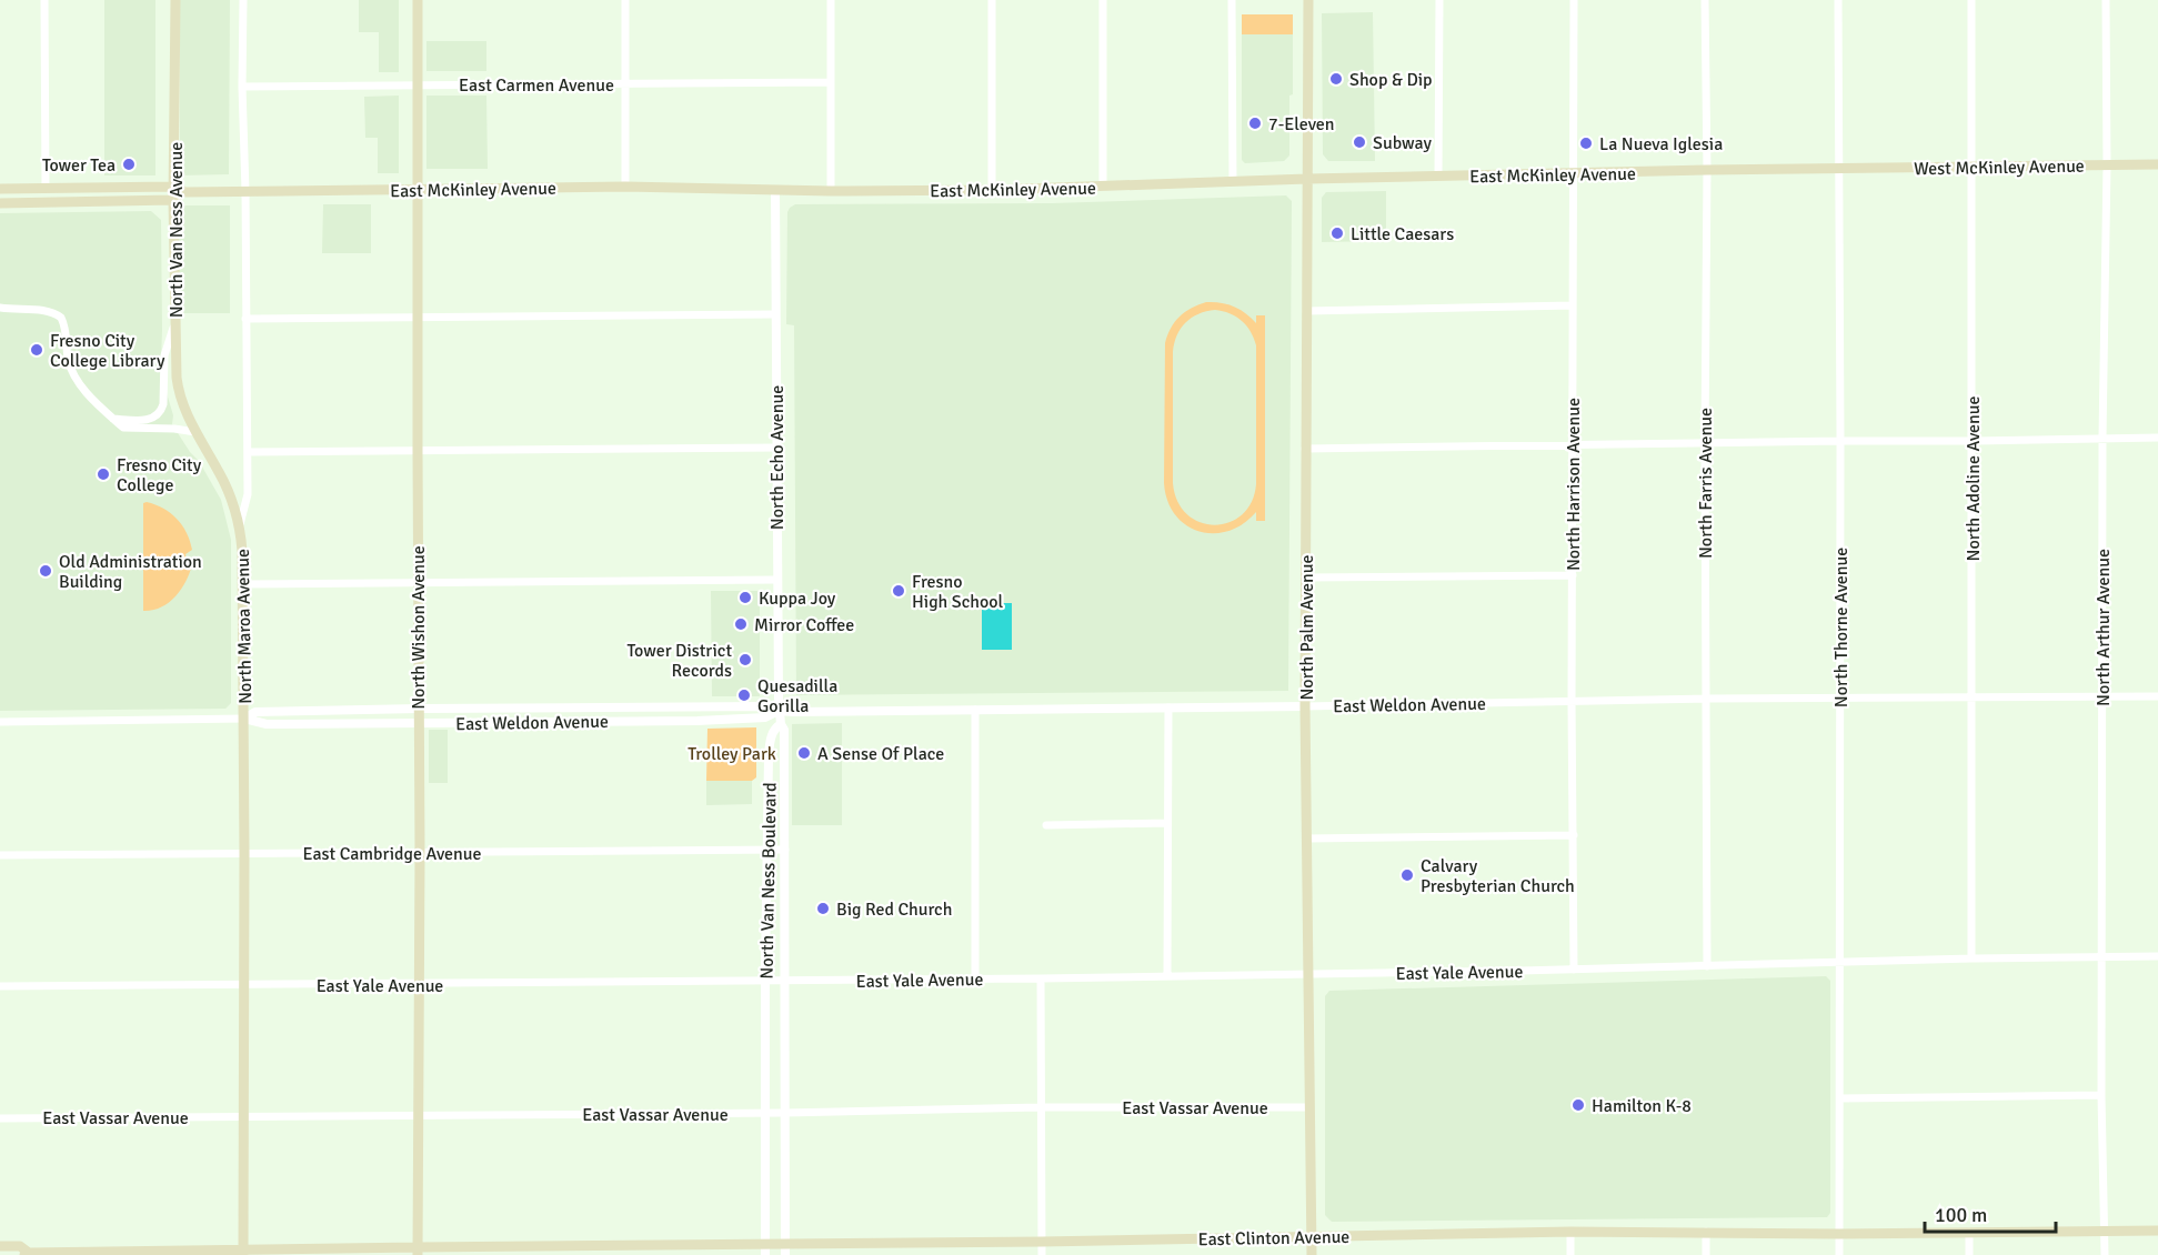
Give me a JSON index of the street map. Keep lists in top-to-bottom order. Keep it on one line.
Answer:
{"streets":{"main road":["West McKinley Avenue","East McKinley Avenue","North Van Ness Avenue","North Maroa Avenue","North Wishon Avenue","North Palm Avenue","East Clinton Avenue"],"street":["East Carmen Avenue","North Echo Avenue","North Adoline Avenue","North Farris Avenue","North Harrison Avenue","North Thorne Avenue","North Arthur Avenue","East Weldon Avenue","East Cambridge Avenue","North Van Ness Boulevard","East Yale Avenue","East Vassar Avenue"]},"crossings":[["East Carmen Avenue","North Maroa Avenue"],["East Carmen Avenue","North Wishon Avenue"],["West McKinley Avenue","East McKinley Avenue"],["West McKinley Avenue","North Adoline Avenue"],["West McKinley Avenue","North Thorne Avenue"],["West McKinley Avenue","North Arthur Avenue"],["East McKinley Avenue","North Van Ness Avenue"],["East McKinley Avenue","North Echo Avenue"],["East McKinley Avenue","North Farris Avenue"],["East McKinley Avenue","North Harrison Avenue"],["East McKinley Avenue","North Maroa Avenue"],["East McKinley Avenue","North Wishon Avenue"],["East McKinley Avenue","North Palm Avenue"],["East McKinley Avenue","North Thorne Avenue"],["North Van Ness Avenue","North Maroa Avenue"],["North Echo Avenue","East Weldon Avenue"],["North Echo Avenue","North Van Ness Boulevard"],["North Adoline Avenue","East Weldon Avenue"],["North Adoline Avenue","East Yale Avenue"],["North Farris Avenue","East Weldon Avenue"],["North Farris Avenue","East Yale Avenue"],["North Harrison Avenue","East Weldon Avenue"],["North Harrison Avenue","East Yale Avenue"],["North Maroa Avenue","East Weldon Avenue"],["North Maroa Avenue","East Cambridge Avenue"],["North Maroa Avenue","East Yale Avenue"],["North Maroa Avenue","East Vassar Avenue"],["North Maroa Avenue","East Clinton Avenue"],["North Wishon Avenue","East Weldon Avenue"],["North Wishon Avenue","East Cambridge Avenue"],["North Wishon Avenue","East Yale Avenue"],["North Wishon Avenue","East Vassar Avenue"],["North Wishon Avenue","East Clinton Avenue"],["North Palm Avenue","East Weldon Avenue"],["North Palm Avenue","East Yale Avenue"],["North Palm Avenue","East Vassar Avenue"],["North Palm Avenue","East Clinton Avenue"],["North Thorne Avenue","East Weldon Avenue"],["North Thorne Avenue","East Yale Avenue"],["North Thorne Avenue","East Clinton Avenue"],["North Arthur Avenue","East Weldon Avenue"],["North Arthur Avenue","East Yale Avenue"],["North Arthur Avenue","East Clinton Avenue"],["East Cambridge Avenue","North Van Ness Boulevard"],["North Van Ness Boulevard","East Yale Avenue"],["North Van Ness Boulevard","East Vassar Avenue"],["North Van Ness Boulevard","East Clinton Avenue"]],"parks":["Trolley Park"],"places":["Shop & Dip","7-Eleven","Subway","La Nueva Iglesia","Tower Tea","Little Caesars","Fresno City College Library","Fresno City College","Old Administration Building","Fresno High School","Kuppa Joy","Mirror Coffee","Tower District Records","Quesadilla Gorilla","A Sense Of Place","Calvary Presbyterian Church","Big Red Church","Hamilton K-8"],"scale_bar":"100 m"}
